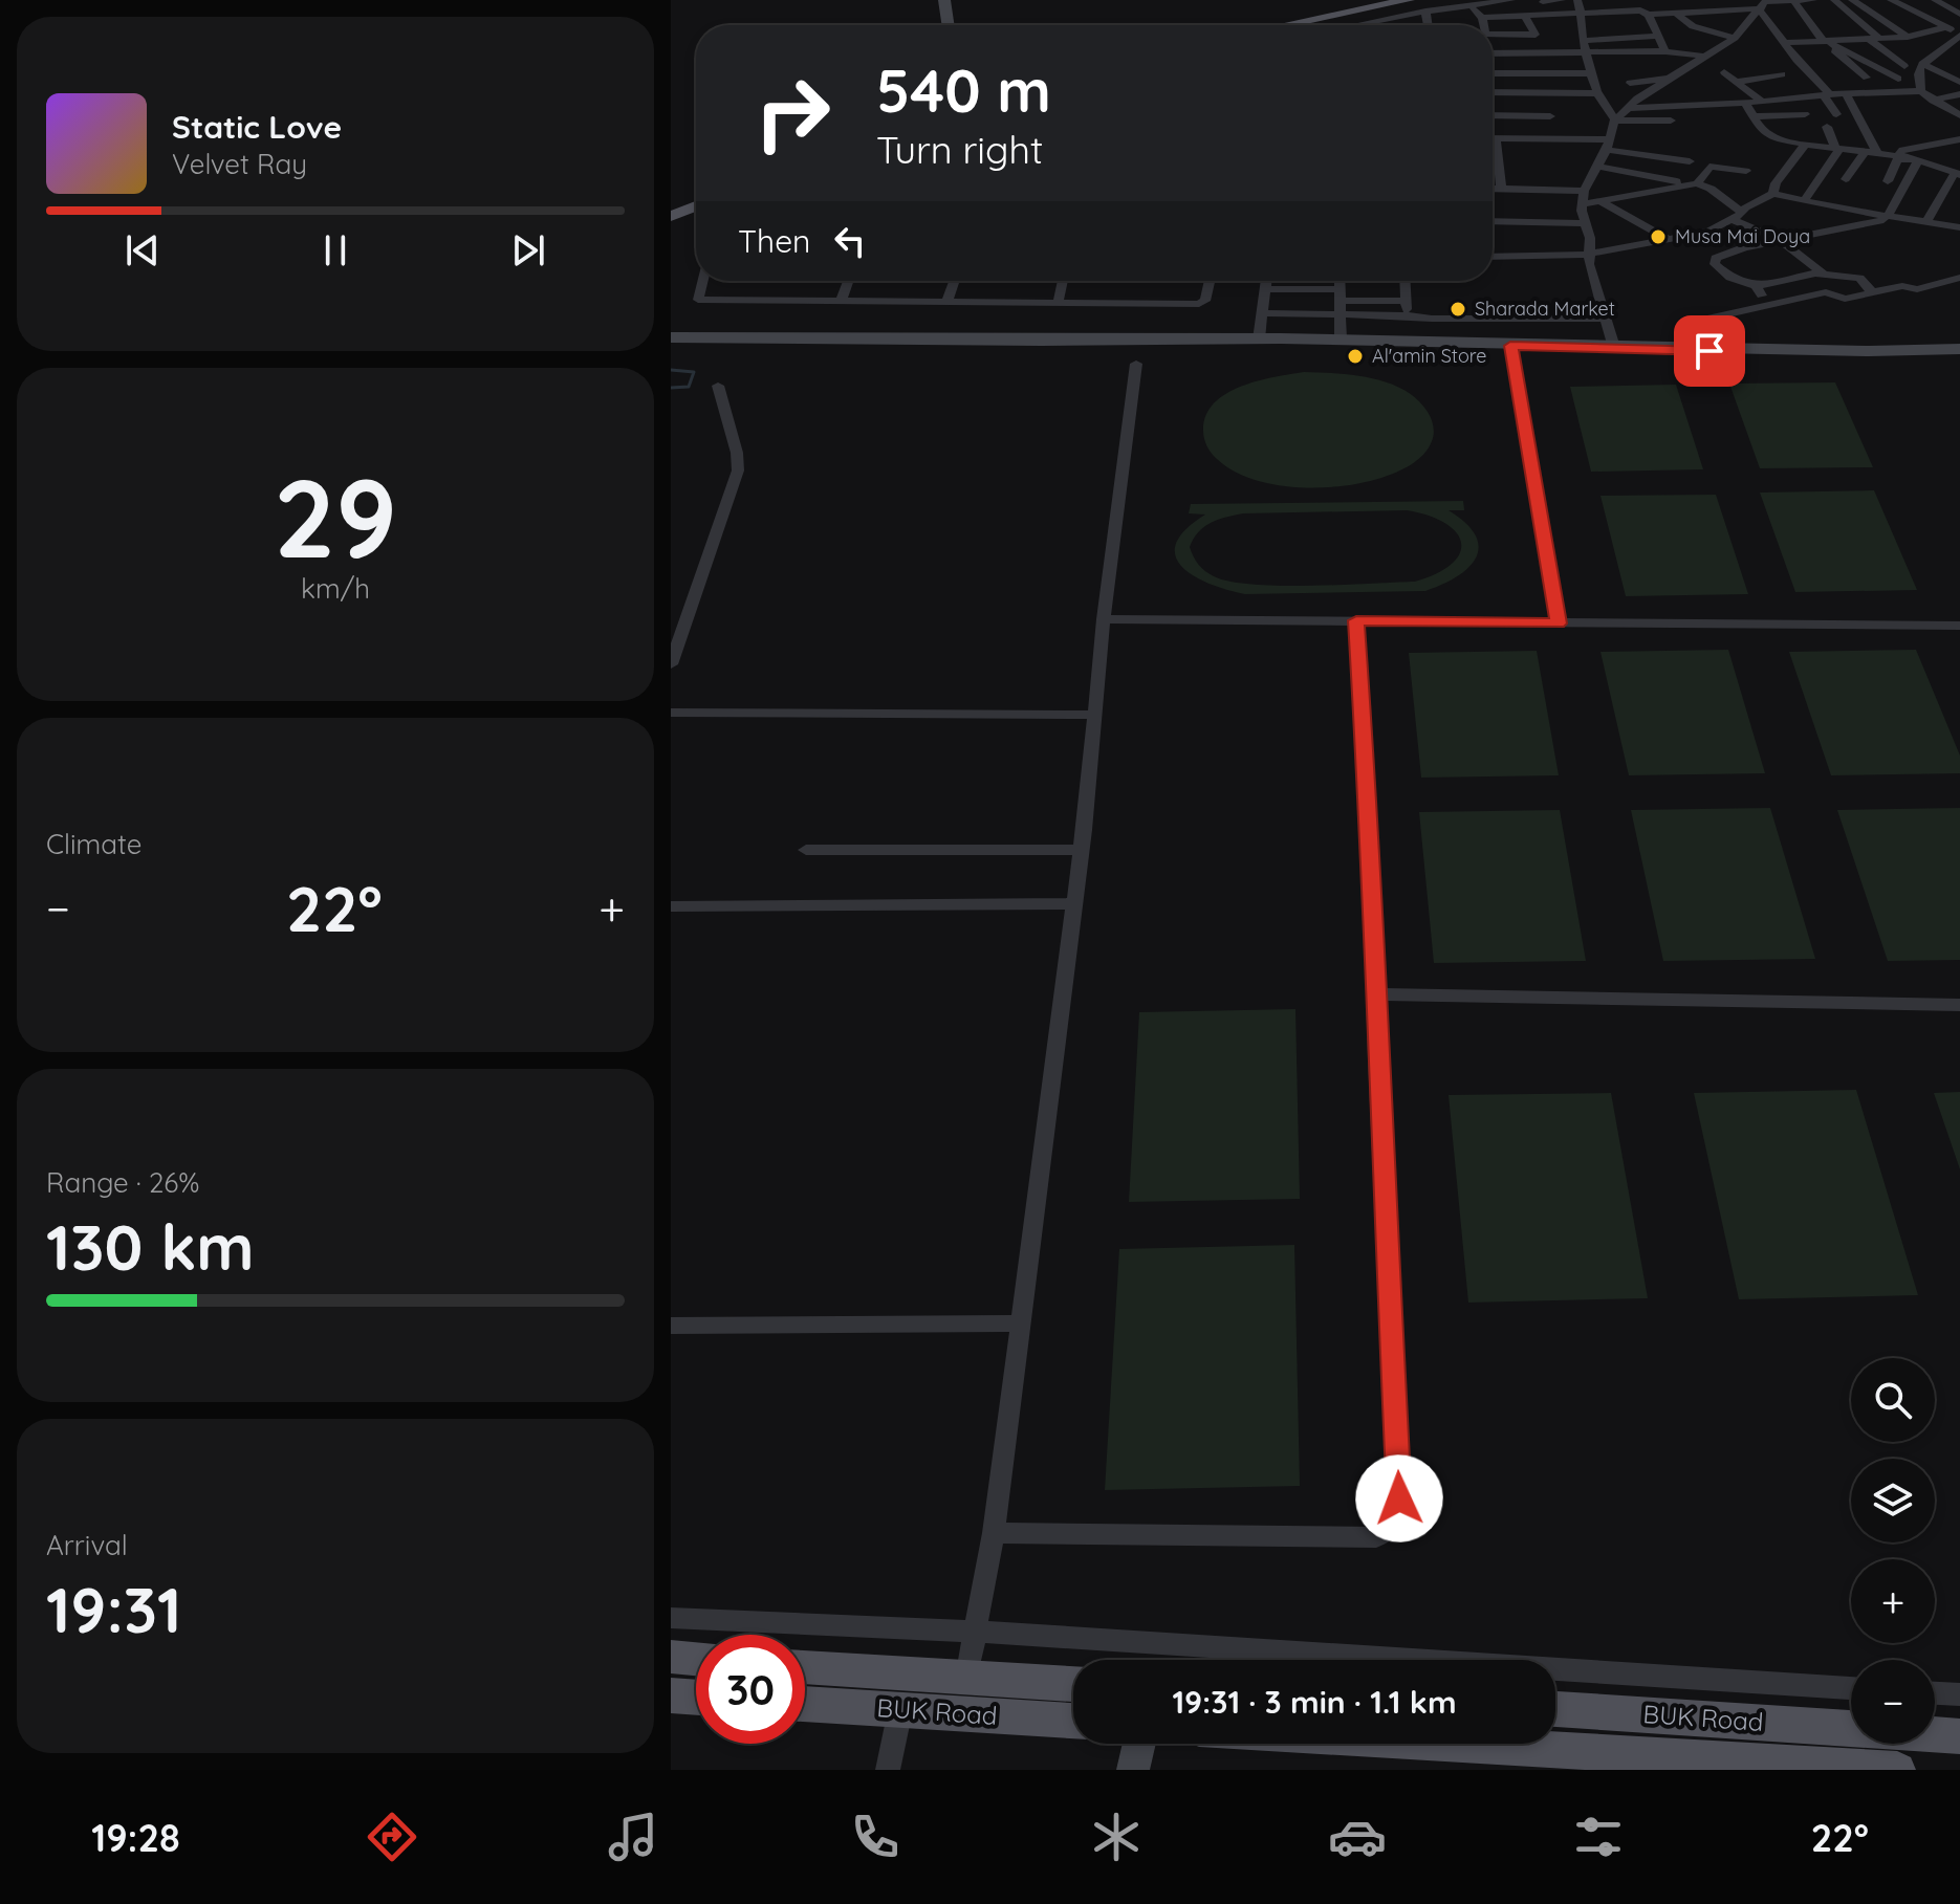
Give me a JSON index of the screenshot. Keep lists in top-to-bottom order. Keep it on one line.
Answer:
{"streets":{"main road":["BUK Road"]},"places":["Musa Mai Doya","Sharada Market","Al'amin Store"],"page":{"turn":["540 m","Turn right"],"song":["Static Love","Velvet Ray"],"then":"Then","tile":[["29","km/h"],"Climate",["Range · 26%","130 km"],["Arrival","19:31"]],"heat":["−","22°","+"],"map_buttons":["+","−"],"limit":"30","trip":"19:31 · 3 min · 1.1 km","tabs":["19:28","22°"]}}
